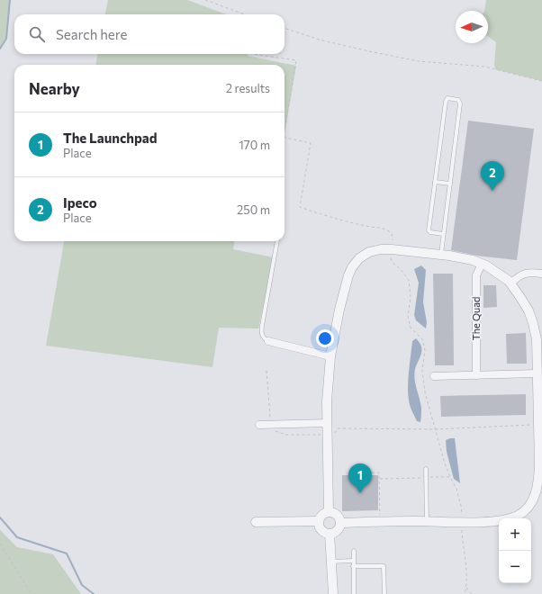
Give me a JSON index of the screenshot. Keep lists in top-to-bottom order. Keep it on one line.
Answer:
{"streets":{"street":["The Quad"]},"north":"left","page":{"search":"Search here","heading":["Nearby","2 results"],"list":[{"mark":"1","name":"The Launchpad","note":"Place","value":"170 m"},{"mark":"2","name":"Ipeco","note":"Place","value":"250 m"}],"pins":["2","1"],"map_buttons":["+","−"]}}
